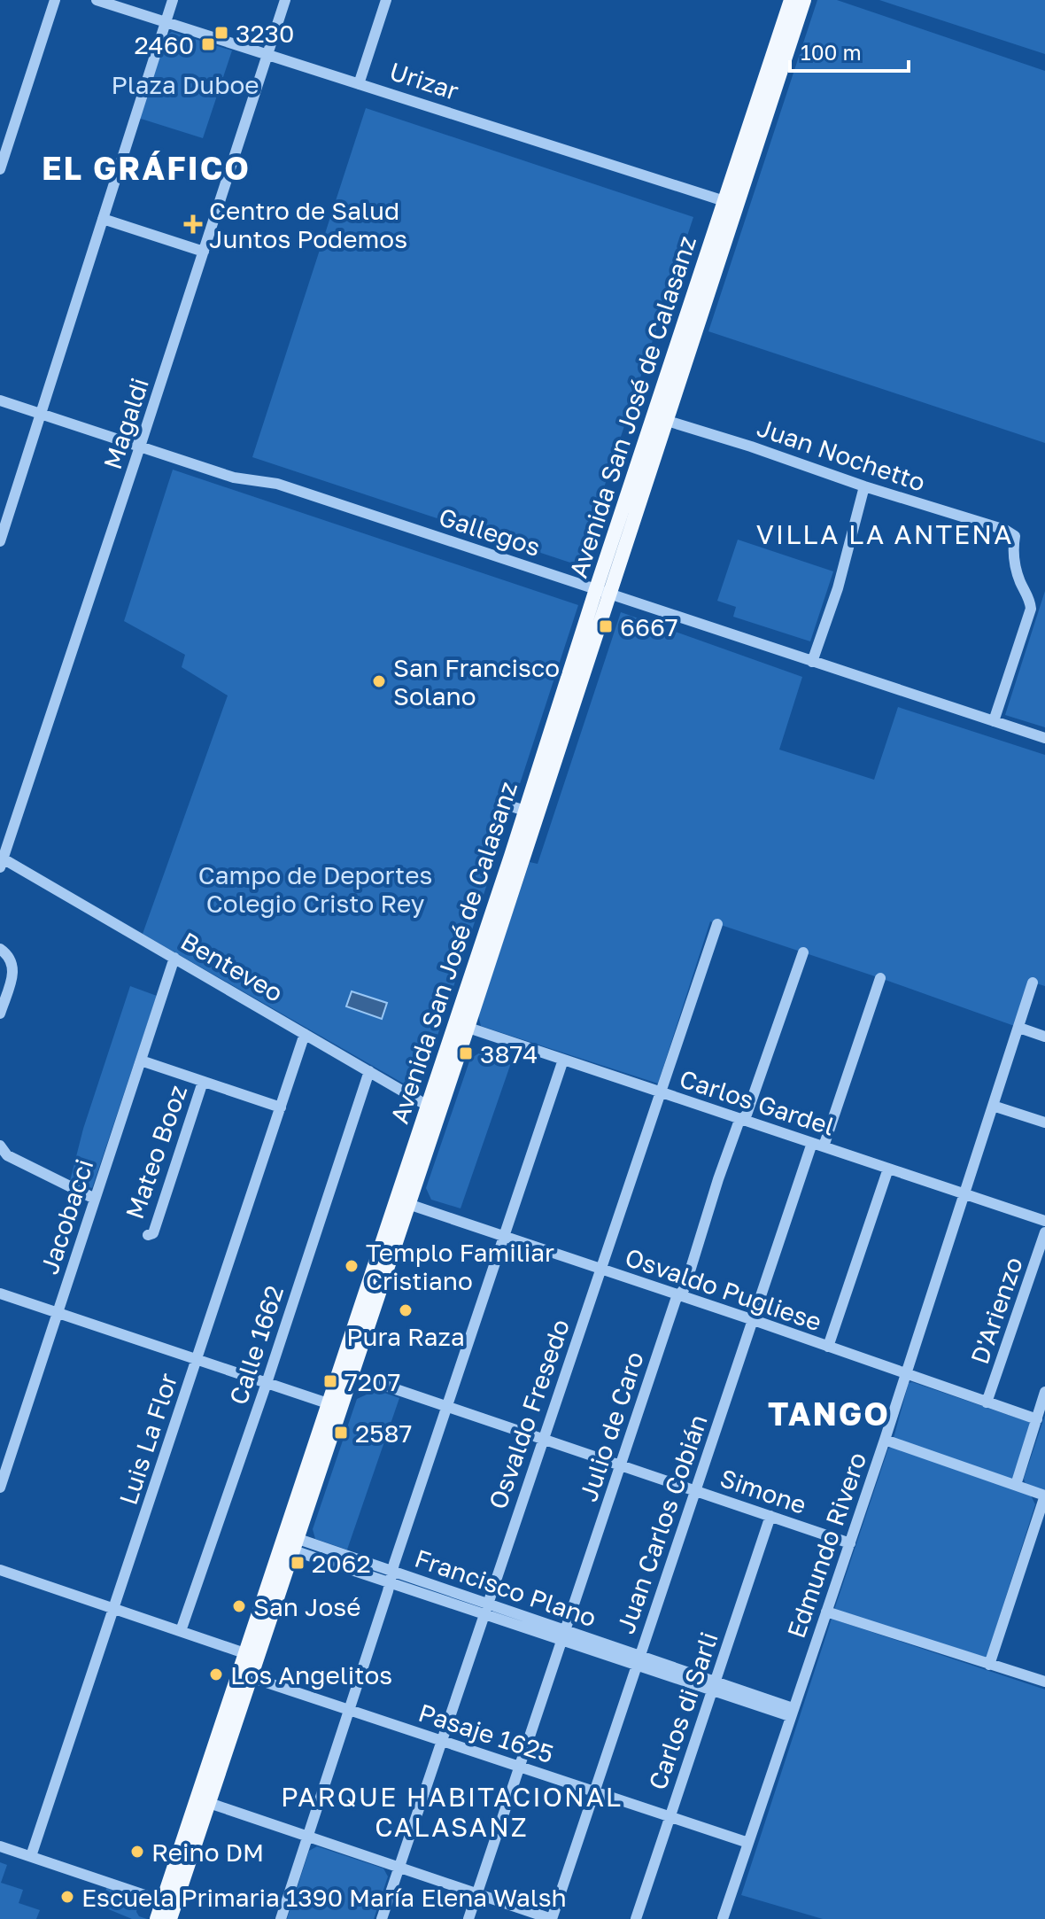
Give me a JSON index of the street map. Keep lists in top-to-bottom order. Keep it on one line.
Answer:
{"streets":{"main road":["Avenida San José de Calasanz"],"street":["Urizar","Magaldi","Juan Nochetto","Gallegos","Benteveo","Carlos Gardel","Mateo Booz","Jacobacci","Osvaldo Pugliese","D'Arienzo","Calle 1662","Osvaldo Fresedo","Julio de Caro","Luis La Flor","Simone","Juan Carlos Cobián","Edmundo Rivero","Francisco Plano","Carlos di Sarli","Pasaje 1625"]},"crossings":[["Urizar","Avenida San José de Calasanz"],["Urizar","Magaldi"],["Avenida San José de Calasanz","Juan Nochetto"],["Avenida San José de Calasanz","Gallegos"],["Avenida San José de Calasanz","Benteveo"],["Avenida San José de Calasanz","Carlos Gardel"],["Avenida San José de Calasanz","Osvaldo Pugliese"],["Avenida San José de Calasanz","Simone"],["Avenida San José de Calasanz","Francisco Plano"],["Avenida San José de Calasanz","Pasaje 1625"],["Magaldi","Gallegos"],["Magaldi","Benteveo"],["Juan Nochetto","Gallegos"],["Benteveo","Jacobacci"],["Benteveo","Calle 1662"],["Benteveo","Luis La Flor"],["Carlos Gardel","Osvaldo Fresedo"],["Carlos Gardel","Julio de Caro"],["Carlos Gardel","Juan Carlos Cobián"],["Carlos Gardel","Edmundo Rivero"],["Osvaldo Pugliese","D'Arienzo"],["Osvaldo Pugliese","Osvaldo Fresedo"],["Osvaldo Pugliese","Julio de Caro"],["Osvaldo Pugliese","Juan Carlos Cobián"],["Osvaldo Pugliese","Edmundo Rivero"],["Osvaldo Fresedo","Simone"],["Osvaldo Fresedo","Francisco Plano"],["Osvaldo Fresedo","Pasaje 1625"],["Julio de Caro","Simone"],["Julio de Caro","Francisco Plano"],["Julio de Caro","Pasaje 1625"],["Simone","Juan Carlos Cobián"],["Simone","Edmundo Rivero"],["Simone","Carlos di Sarli"],["Juan Carlos Cobián","Francisco Plano"],["Juan Carlos Cobián","Pasaje 1625"],["Edmundo Rivero","Francisco Plano"],["Edmundo Rivero","Pasaje 1625"],["Francisco Plano","Carlos di Sarli"],["Carlos di Sarli","Pasaje 1625"]],"districts":["EL GRÁFICO","VILLA LA ANTENA","TANGO","PARQUE HABITACIONAL CALASANZ"],"parks":["Plaza Duboe","Campo de Deportes Colegio Cristo Rey"],"places":{"transit":["3230","2460","6667","3874","7207","2587","2062"],"health":["Centro de Salud Juntos Podemos"],"other":["San Francisco Solano","Templo Familiar Cristiano","Pura Raza","San José","Los Angelitos","Reino DM","Escuela Primaria 1390 María Elena Walsh"]},"scale_bar":"100 m"}
